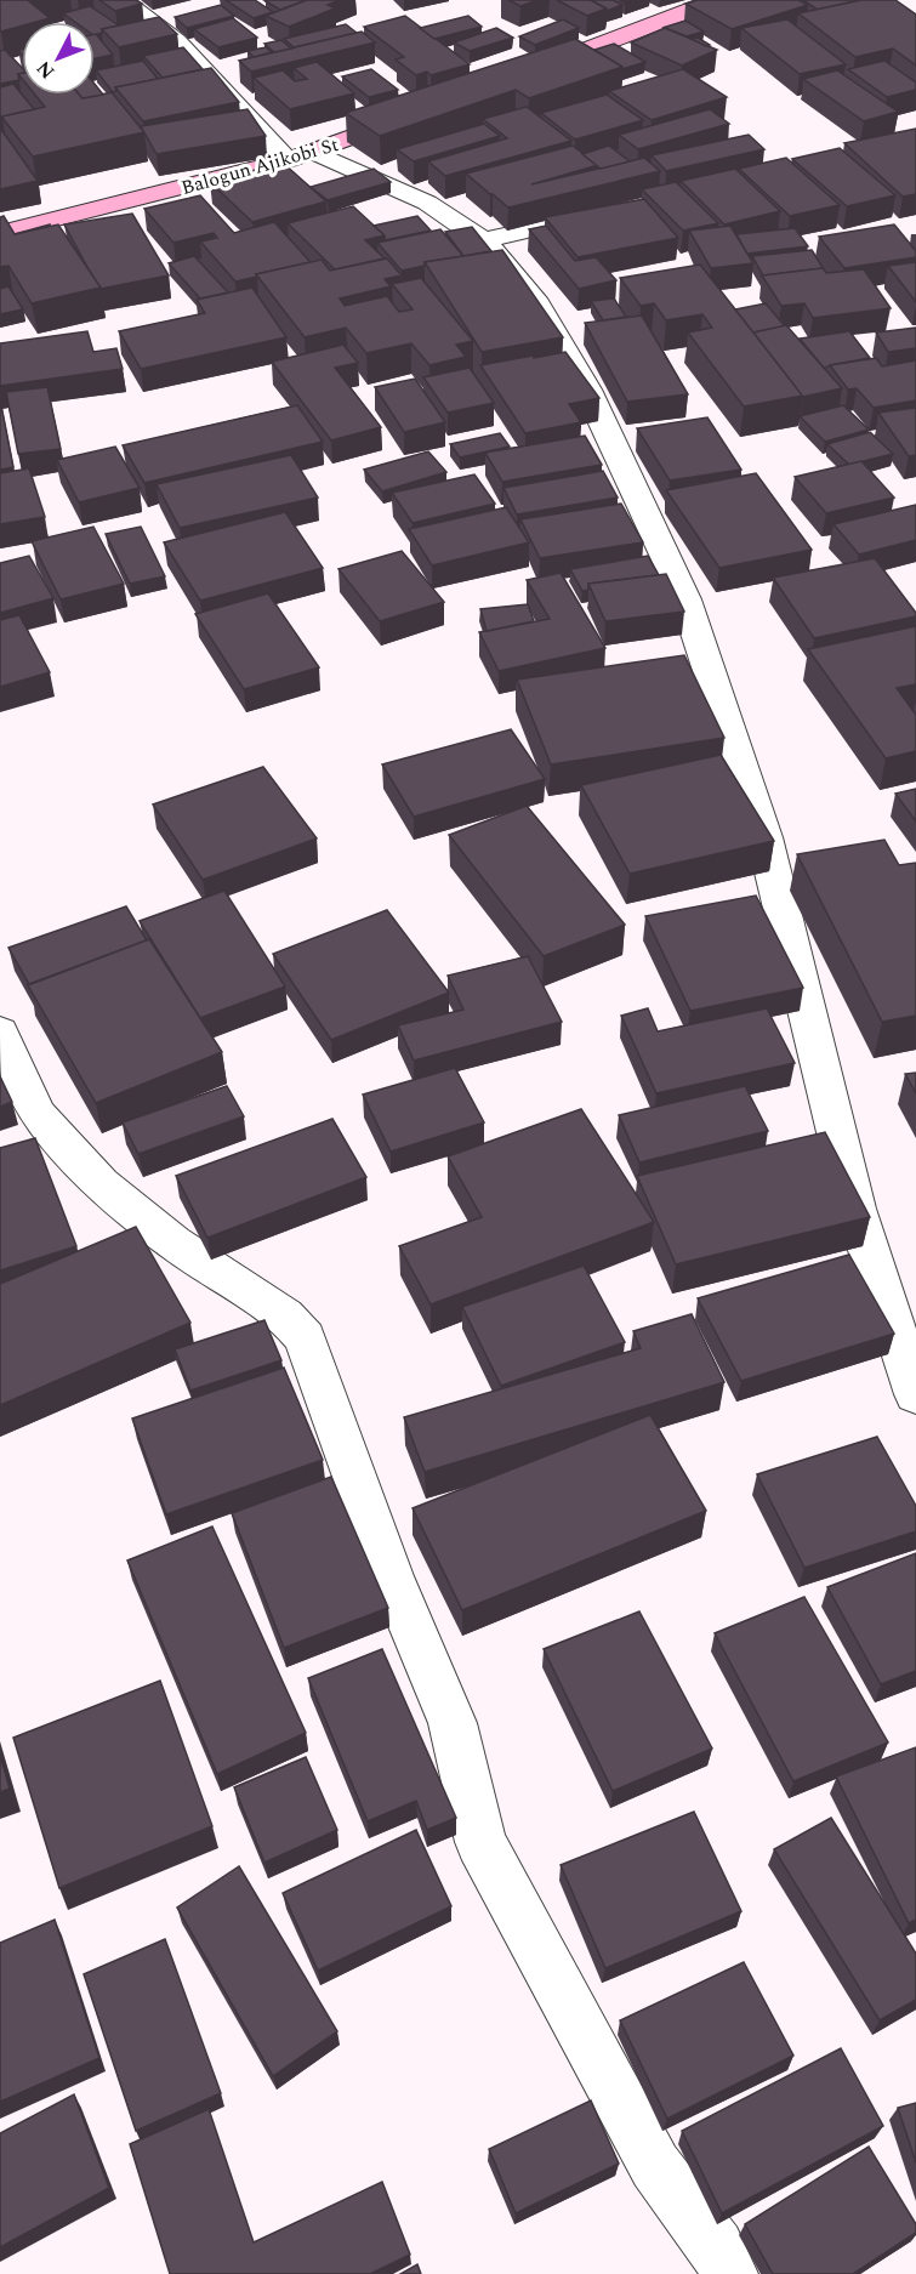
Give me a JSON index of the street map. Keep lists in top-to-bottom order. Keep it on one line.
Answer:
{"streets":{"street":["Balogun Ajikobi St"]},"north":"bottom left"}
